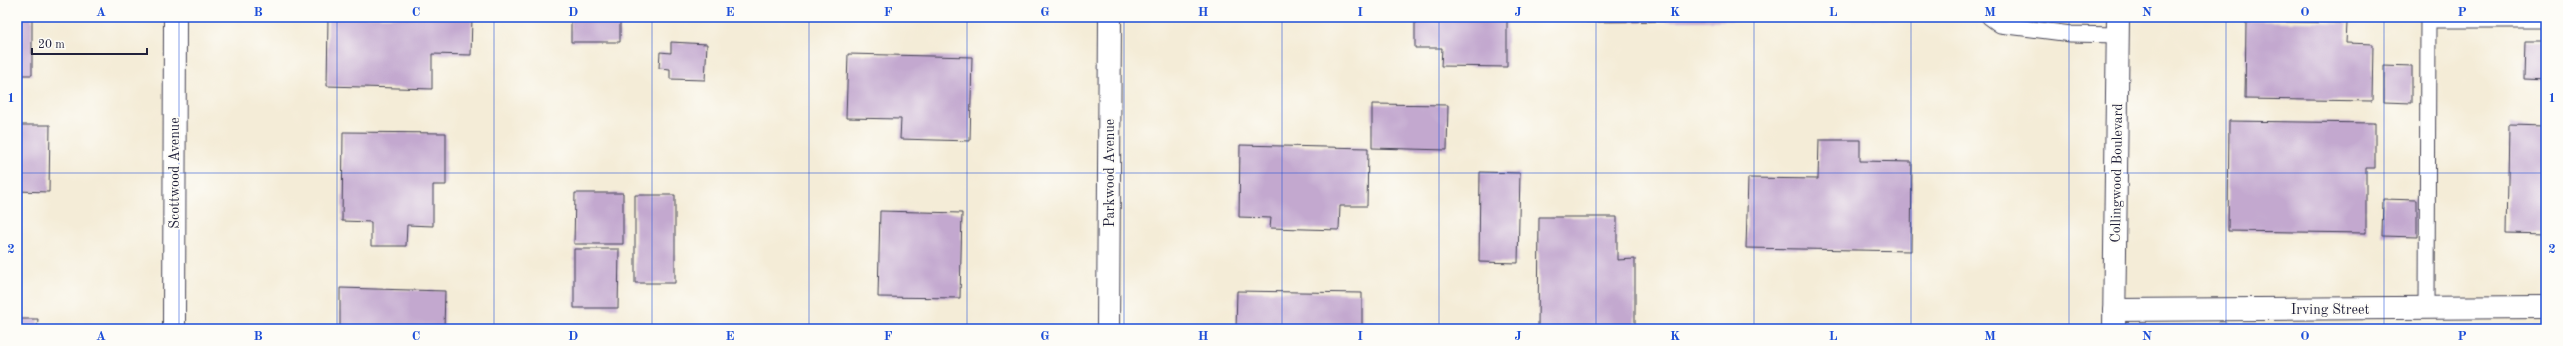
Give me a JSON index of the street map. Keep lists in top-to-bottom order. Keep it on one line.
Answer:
{"streets":{"street":["Scottwood Avenue","Parkwood Avenue","Collingwood Boulevard","Irving Street"]},"crossings":[["Collingwood Boulevard","Irving Street"]],"scale_bar":"20 m","grid":{"columns":["A","B","C","D","E","F","G","H","I","J","K","L","M","N","O","P"],"rows":["1","2"]}}
